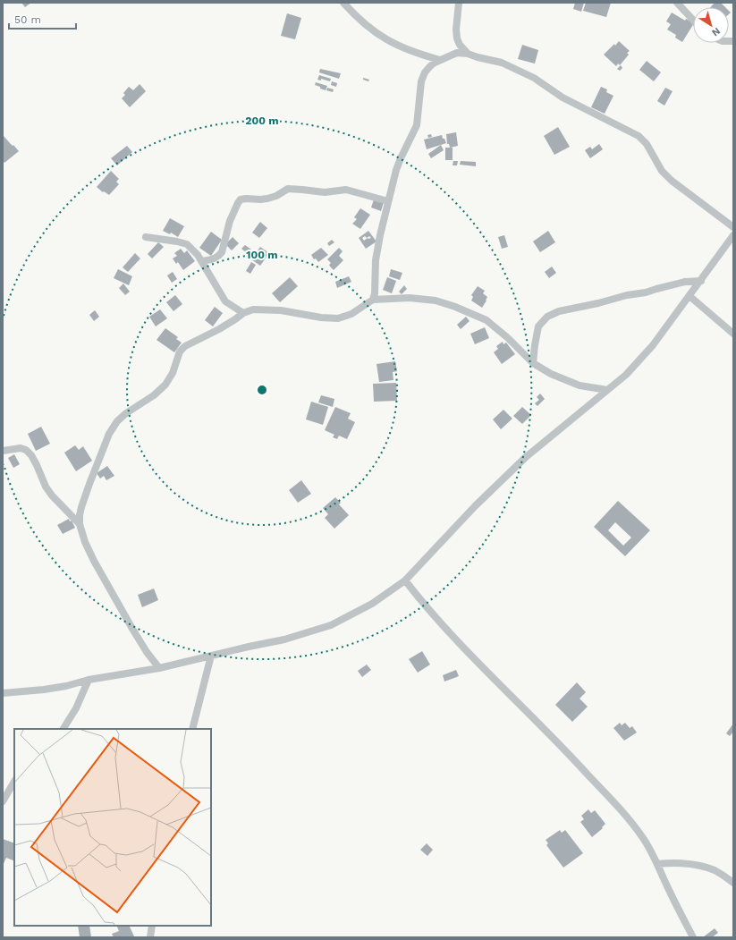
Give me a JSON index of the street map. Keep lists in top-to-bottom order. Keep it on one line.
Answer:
{"scale_bar":"50 m","north":"bottom right","rings":["200 m","100 m"]}
